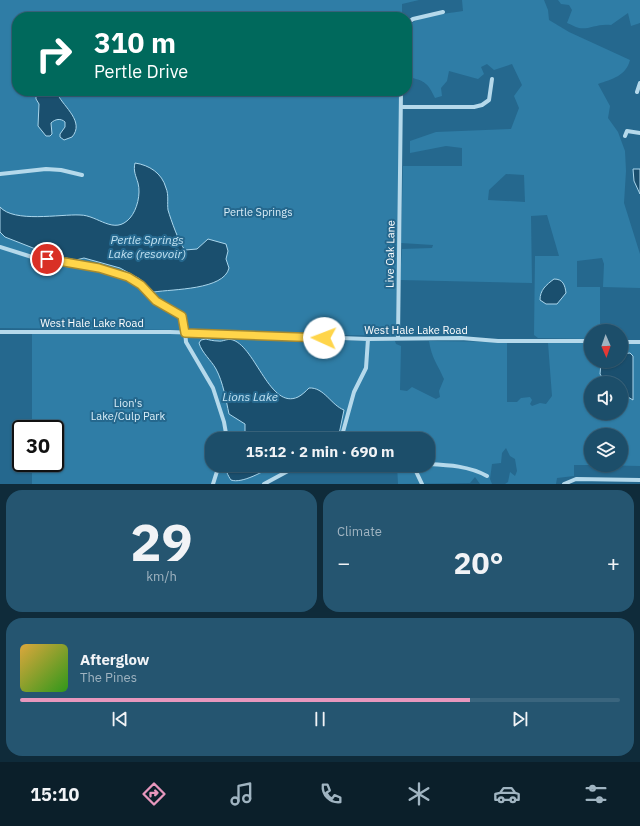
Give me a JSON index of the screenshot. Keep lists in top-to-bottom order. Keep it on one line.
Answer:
{"streets":{"street":["Live Oak Lane","West Hale Lake Road"]},"crossings":[["Live Oak Lane","West Hale Lake Road"]],"water":["Pertle Springs Lake (resovoir)","Lions Lake"],"parks":["Pertle Springs","Lion's Lake/Culp Park"],"north":"bottom","page":{"turn":["310 m","Pertle Drive"],"limit":"30","trip":"15:12 · 2 min · 690 m","tile":[["29","km/h"],"Climate"],"heat":["−","20°","+"],"song":["Afterglow","The Pines"],"tabs":"15:10"}}
